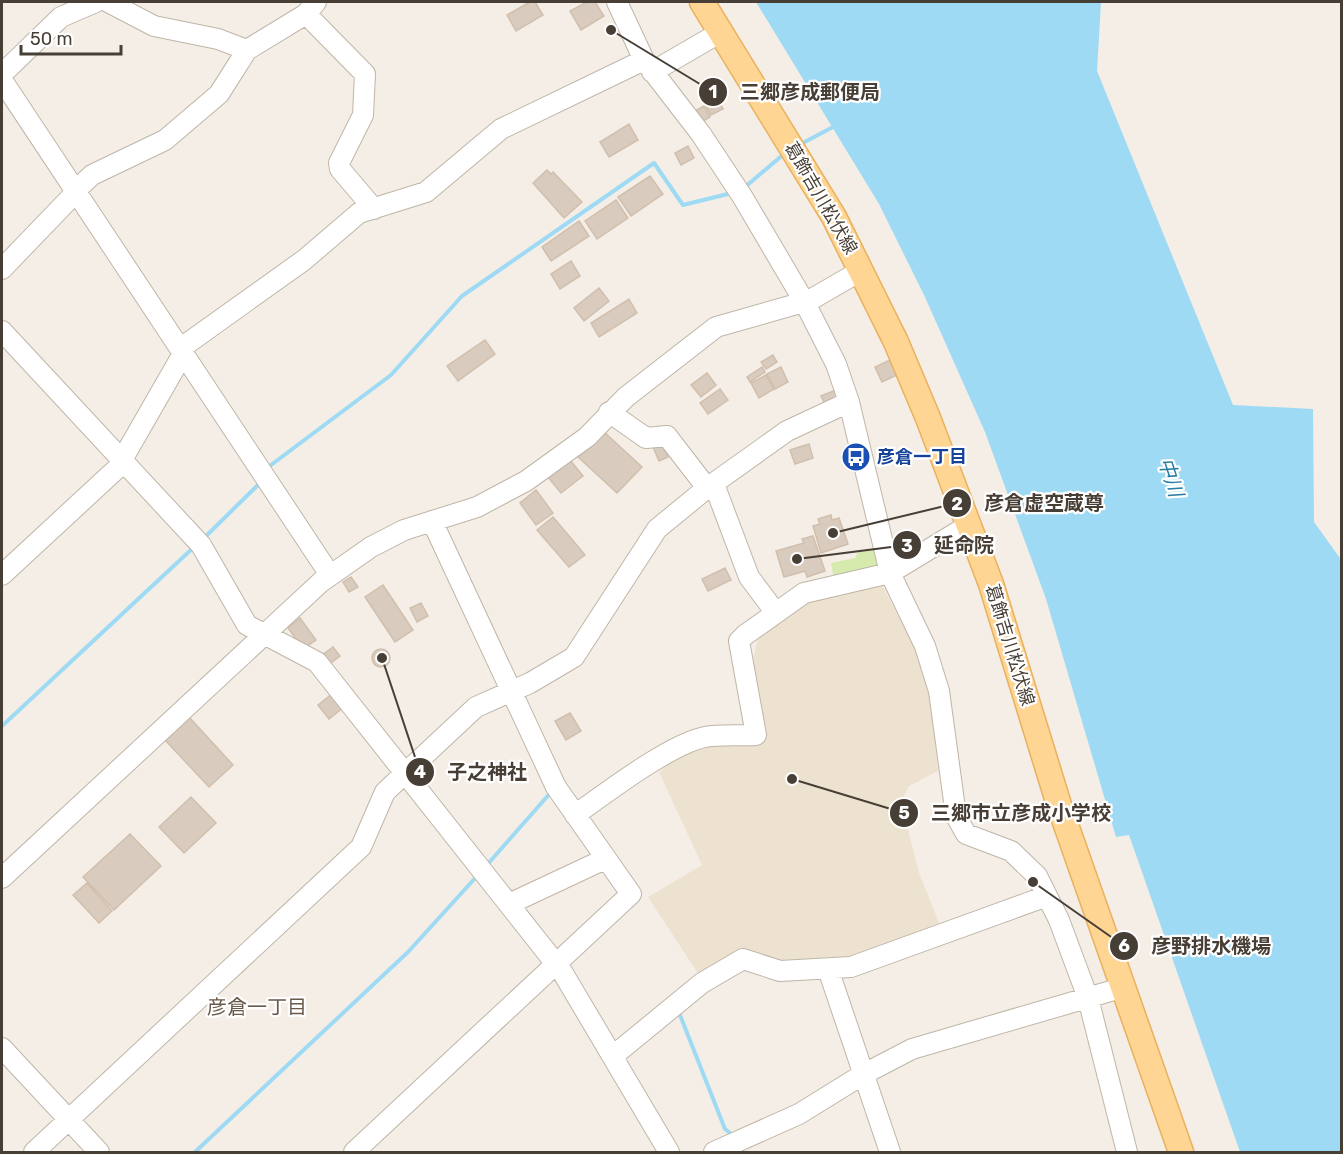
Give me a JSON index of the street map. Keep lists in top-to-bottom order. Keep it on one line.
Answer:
{"streets":{"main road":["葛飾吉川松伏線"]},"districts":["彦倉一丁目"],"water":["中川"],"places":{"other":["三郷彦成郵便局","彦倉虚空蔵尊","延命院","子之神社","三郷市立彦成小学校","彦野排水機場"],"bus stop":["彦倉一丁目"]},"scale_bar":"50 m"}
